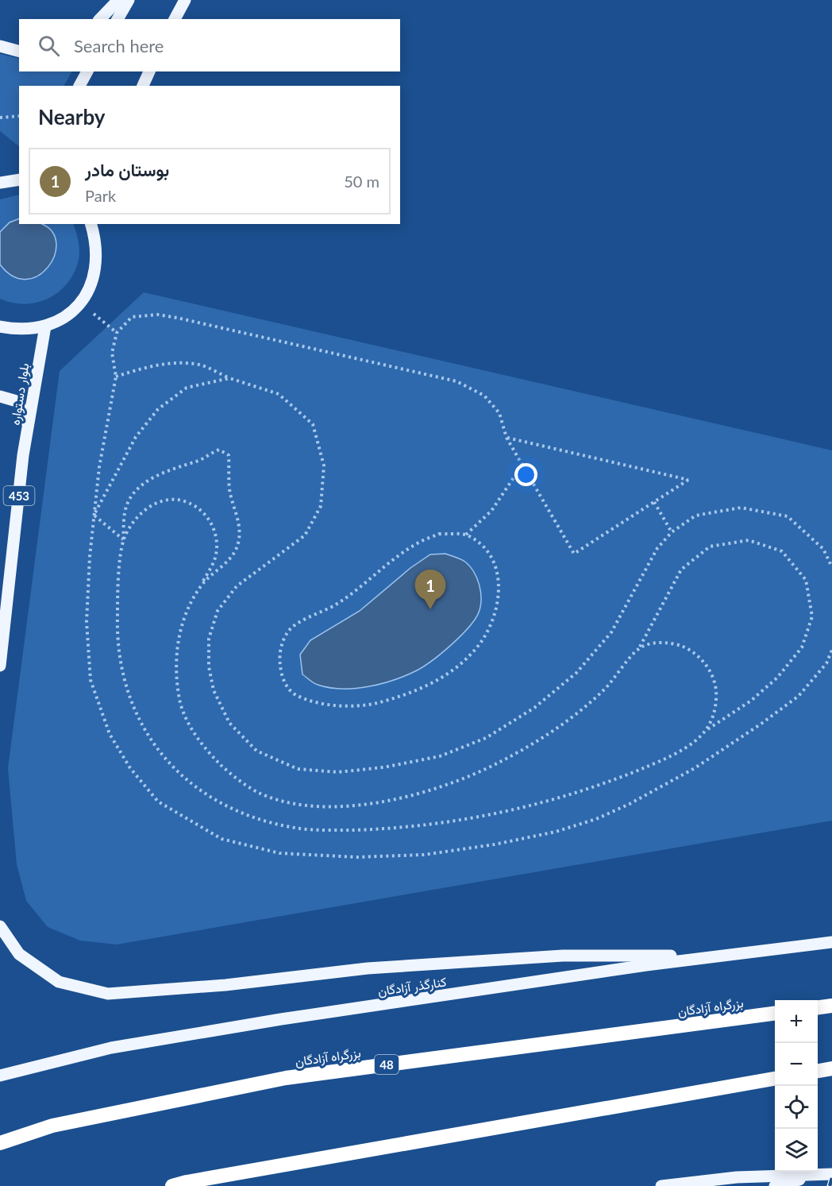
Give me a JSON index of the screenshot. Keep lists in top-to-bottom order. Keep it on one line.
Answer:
{"streets":{"highway":["بزرگراه آزادگان","48"],"main road":["بلوار دستواره","453","کنارگذر آزادگان"]},"page":{"search":"Search here","heading":"Nearby","list":[{"mark":"1","name":"بوستان مادر","note":"Park","value":"50 m"}],"pins":"1","map_buttons":["+","−"]}}
